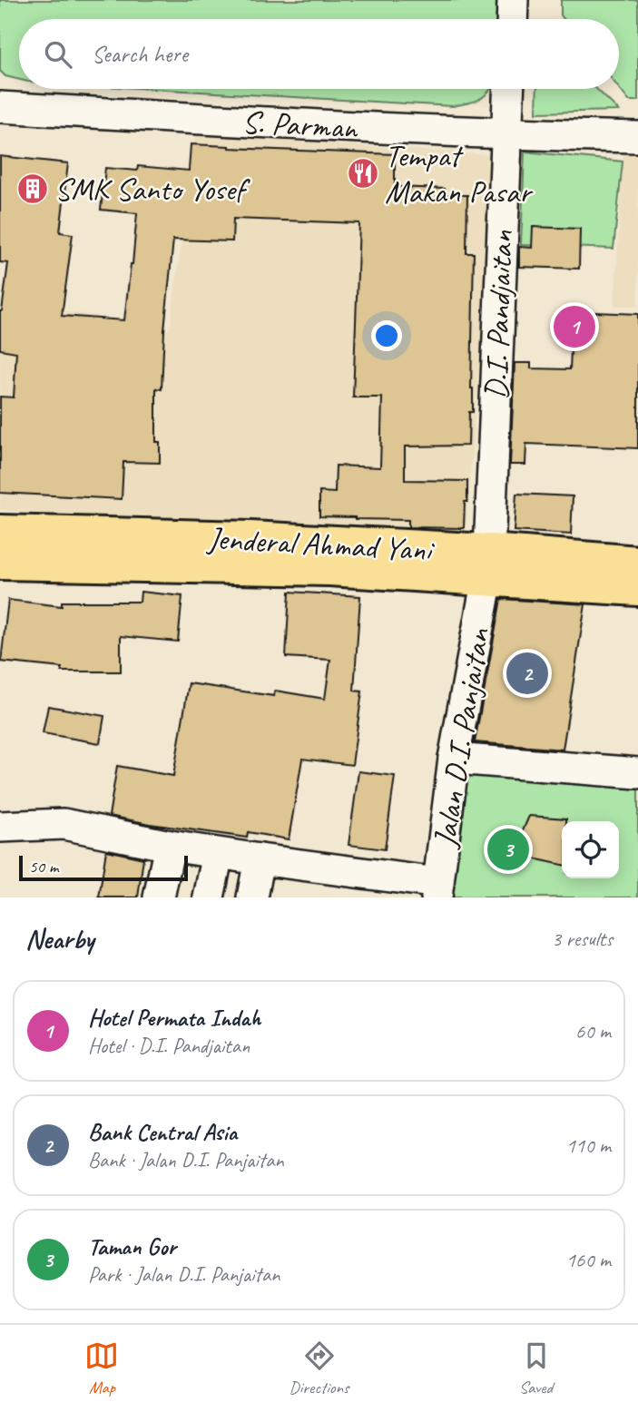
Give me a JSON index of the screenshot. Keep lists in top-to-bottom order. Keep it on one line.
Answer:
{"streets":{"highway":["Jenderal Ahmad Yani"],"street":["S. Parman","D.I. Pandjaitan","Jalan D.I. Panjaitan"]},"crossings":[["S. Parman","D.I. Pandjaitan"],["D.I. Pandjaitan","Jenderal Ahmad Yani"],["D.I. Pandjaitan","Jalan D.I. Panjaitan"],["Jenderal Ahmad Yani","Jalan D.I. Panjaitan"]],"places":{"restaurant":["Tempat Makan Pasar"],"building":["SMK Santo Yosef"]},"scale_bar":"50 m","page":{"search":"Search here","pins":["1","2","3"],"scale":"50 m","heading":["Nearby","3 results"],"list":[{"mark":"1","name":"Hotel Permata Indah","note":"Hotel · D.I. Pandjaitan","value":"60 m"},{"mark":"2","name":"Bank Central Asia","note":"Bank · Jalan D.I. Panjaitan","value":"110 m"},{"mark":"3","name":"Taman Gor","note":"Park · Jalan D.I. Panjaitan","value":"160 m"}],"nav":["Map","Directions","Saved"]}}
